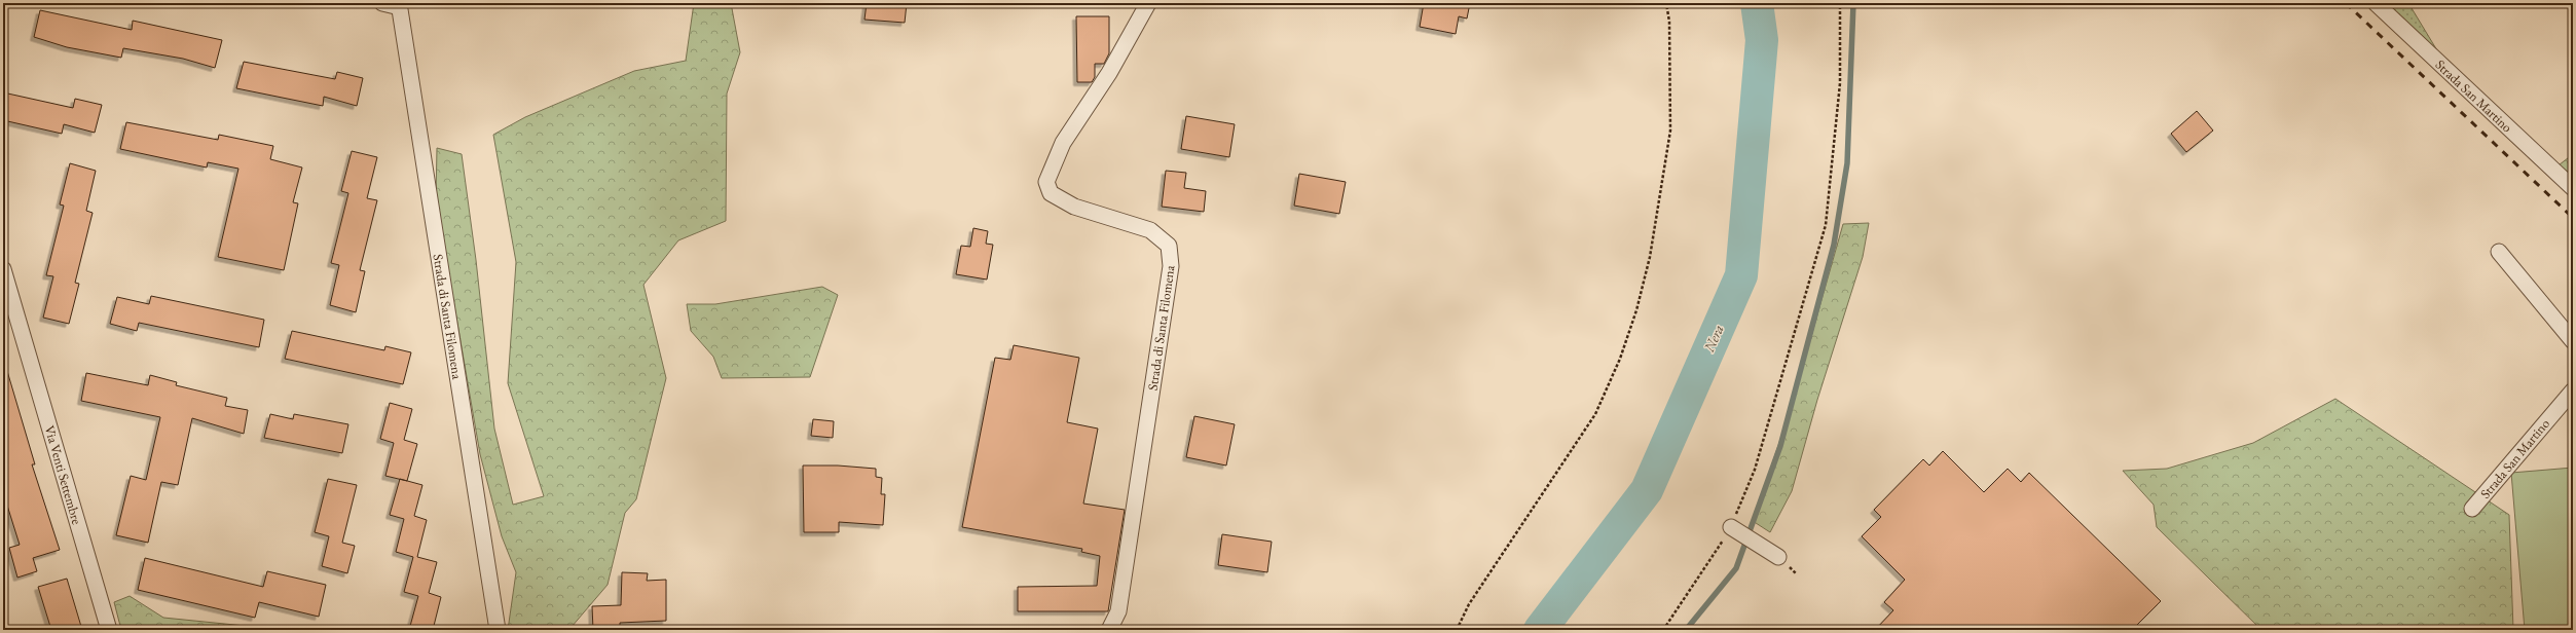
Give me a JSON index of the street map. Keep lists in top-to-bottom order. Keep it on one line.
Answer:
{"streets":{"street":["Strada San Martino","Strada di Santa Filomena","Via Venti Settembre"]},"water":["Nera"]}
